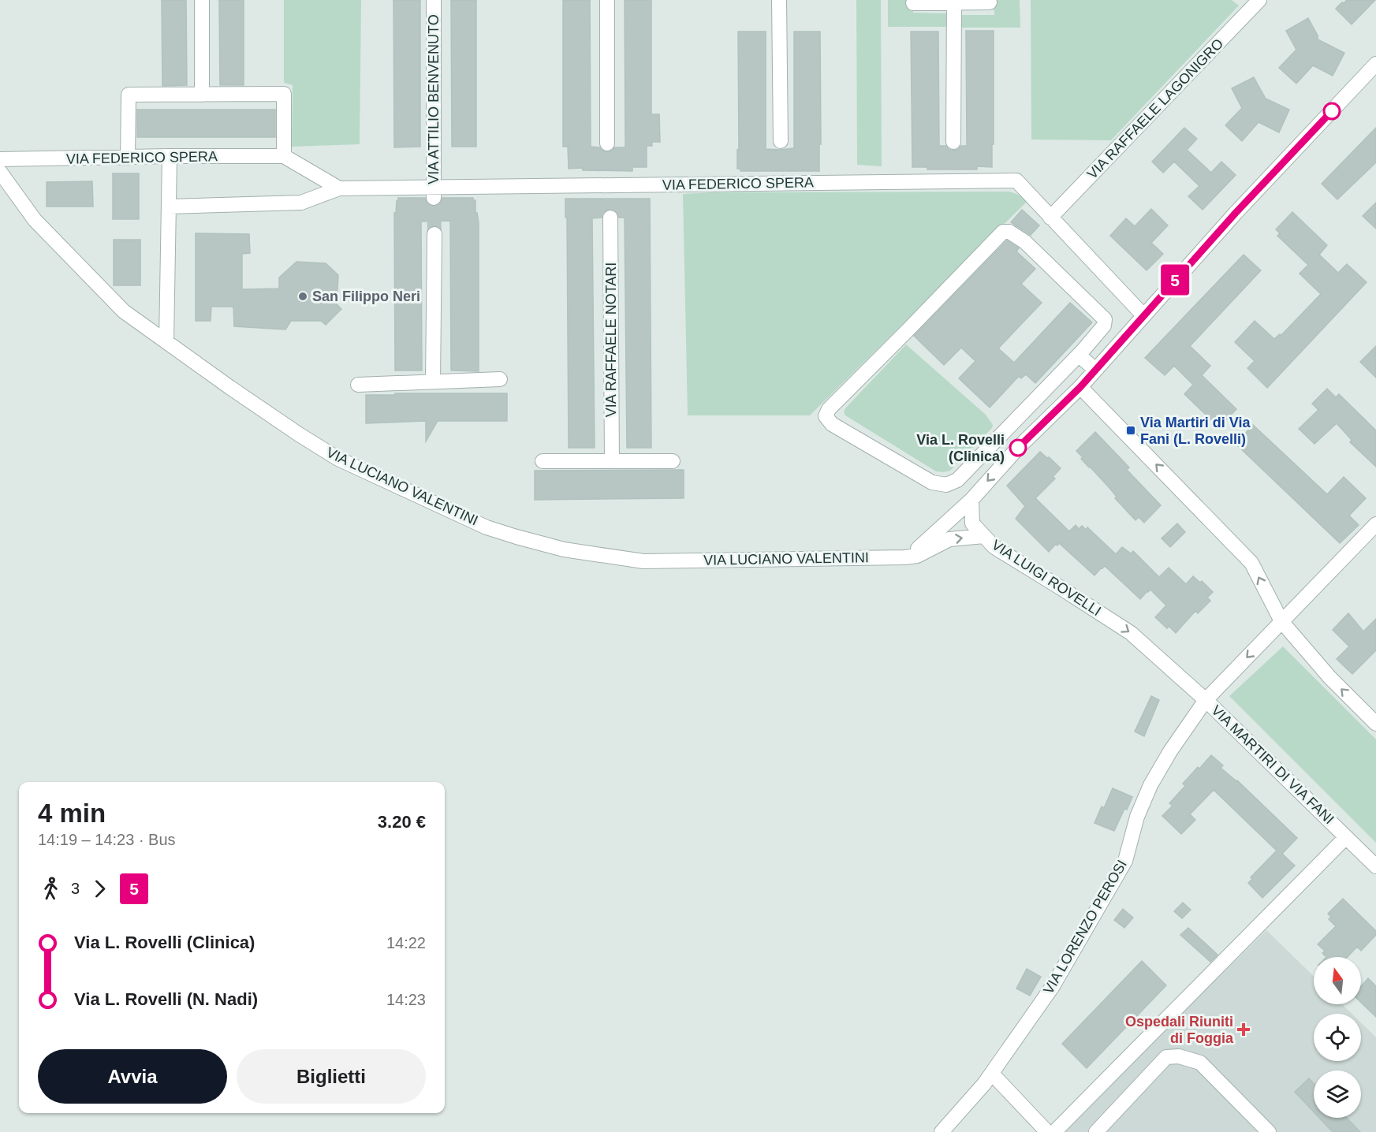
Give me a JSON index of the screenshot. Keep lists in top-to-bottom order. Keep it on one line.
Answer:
{"streets":{"street":["VIA ATTILIO BENVENUTO","VIA RAFFAELE LAGONIGRO","VIA FEDERICO SPERA","VIA RAFFAELE NOTARI","VIA LUCIANO VALENTINI","VIA LUIGI ROVELLI","VIA MARTIRI DI VIA FANI","VIA LORENZO PEROSI"]},"crossings":[["VIA ATTILIO BENVENUTO","VIA FEDERICO SPERA"],["VIA RAFFAELE LAGONIGRO","VIA FEDERICO SPERA"],["VIA LUCIANO VALENTINI","VIA LUIGI ROVELLI"],["VIA LUIGI ROVELLI","VIA MARTIRI DI VIA FANI"],["VIA LUIGI ROVELLI","VIA LORENZO PEROSI"],["VIA MARTIRI DI VIA FANI","VIA LORENZO PEROSI"]],"one_way":["VIA LUIGI ROVELLI"],"places":{"other":["San Filippo Neri","Via L. Rovelli (Clinica)"],"transit":["Via Martiri di Via Fani (L. Rovelli)"],"health":["Ospedali Riuniti di Foggia"]},"lines":["bus line 5"],"north":"top","page":{"on_map":"5","heading":["4 min","14:19 – 14:23 · Bus","3.20 €"],"legs":["3","5"],"list":[{"name":"Via L. Rovelli (Clinica)","value":"14:22"},{"name":"Via L. Rovelli (N. Nadi)","value":"14:23"}],"buttons":["Avvia","Biglietti"]}}
